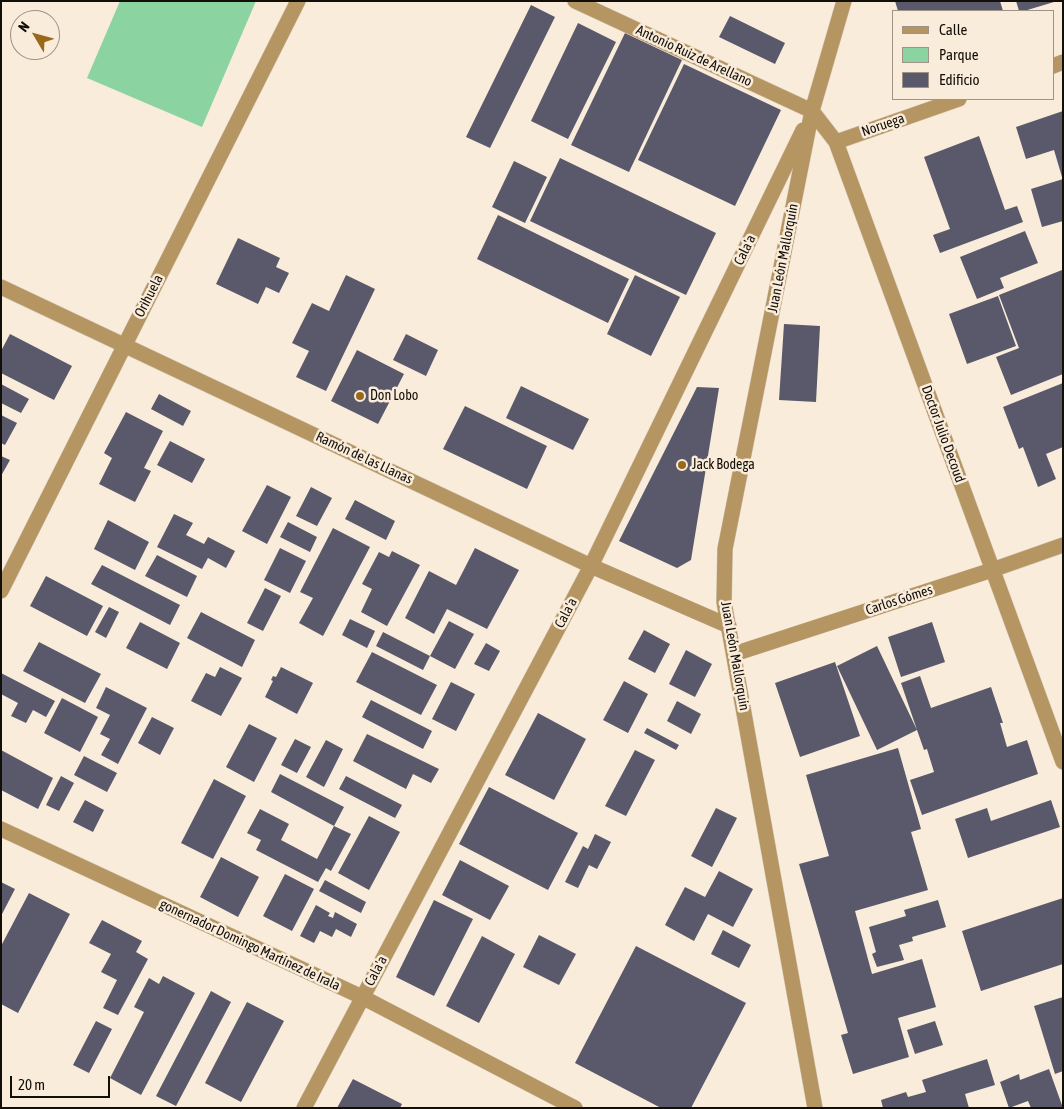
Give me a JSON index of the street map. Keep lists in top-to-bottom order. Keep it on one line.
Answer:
{"streets":{"street":["Antonio Ruiz de Arellano","Noruega","Cala'a","Juan León Mallorquín","Orihuela","Doctor Julio Decoud","Ramón de las Llanas","Carlos Gómes","gonernador Domingo Martínez de Irala"]},"crossings":[["Antonio Ruiz de Arellano","Cala'a"],["Antonio Ruiz de Arellano","Juan León Mallorquín"],["Antonio Ruiz de Arellano","Doctor Julio Decoud"],["Noruega","Doctor Julio Decoud"],["Cala'a","Juan León Mallorquín"],["Cala'a","Doctor Julio Decoud"],["Cala'a","Ramón de las Llanas"],["Cala'a","gonernador Domingo Martínez de Irala"],["Juan León Mallorquín","Doctor Julio Decoud"],["Juan León Mallorquín","Ramón de las Llanas"],["Juan León Mallorquín","Carlos Gómes"],["Orihuela","Ramón de las Llanas"],["Doctor Julio Decoud","Carlos Gómes"]],"places":["Don Lobo","Jack Bodega"],"legend":["Calle","Parque","Edificio"],"scale_bar":"20 m","north":"top left"}
